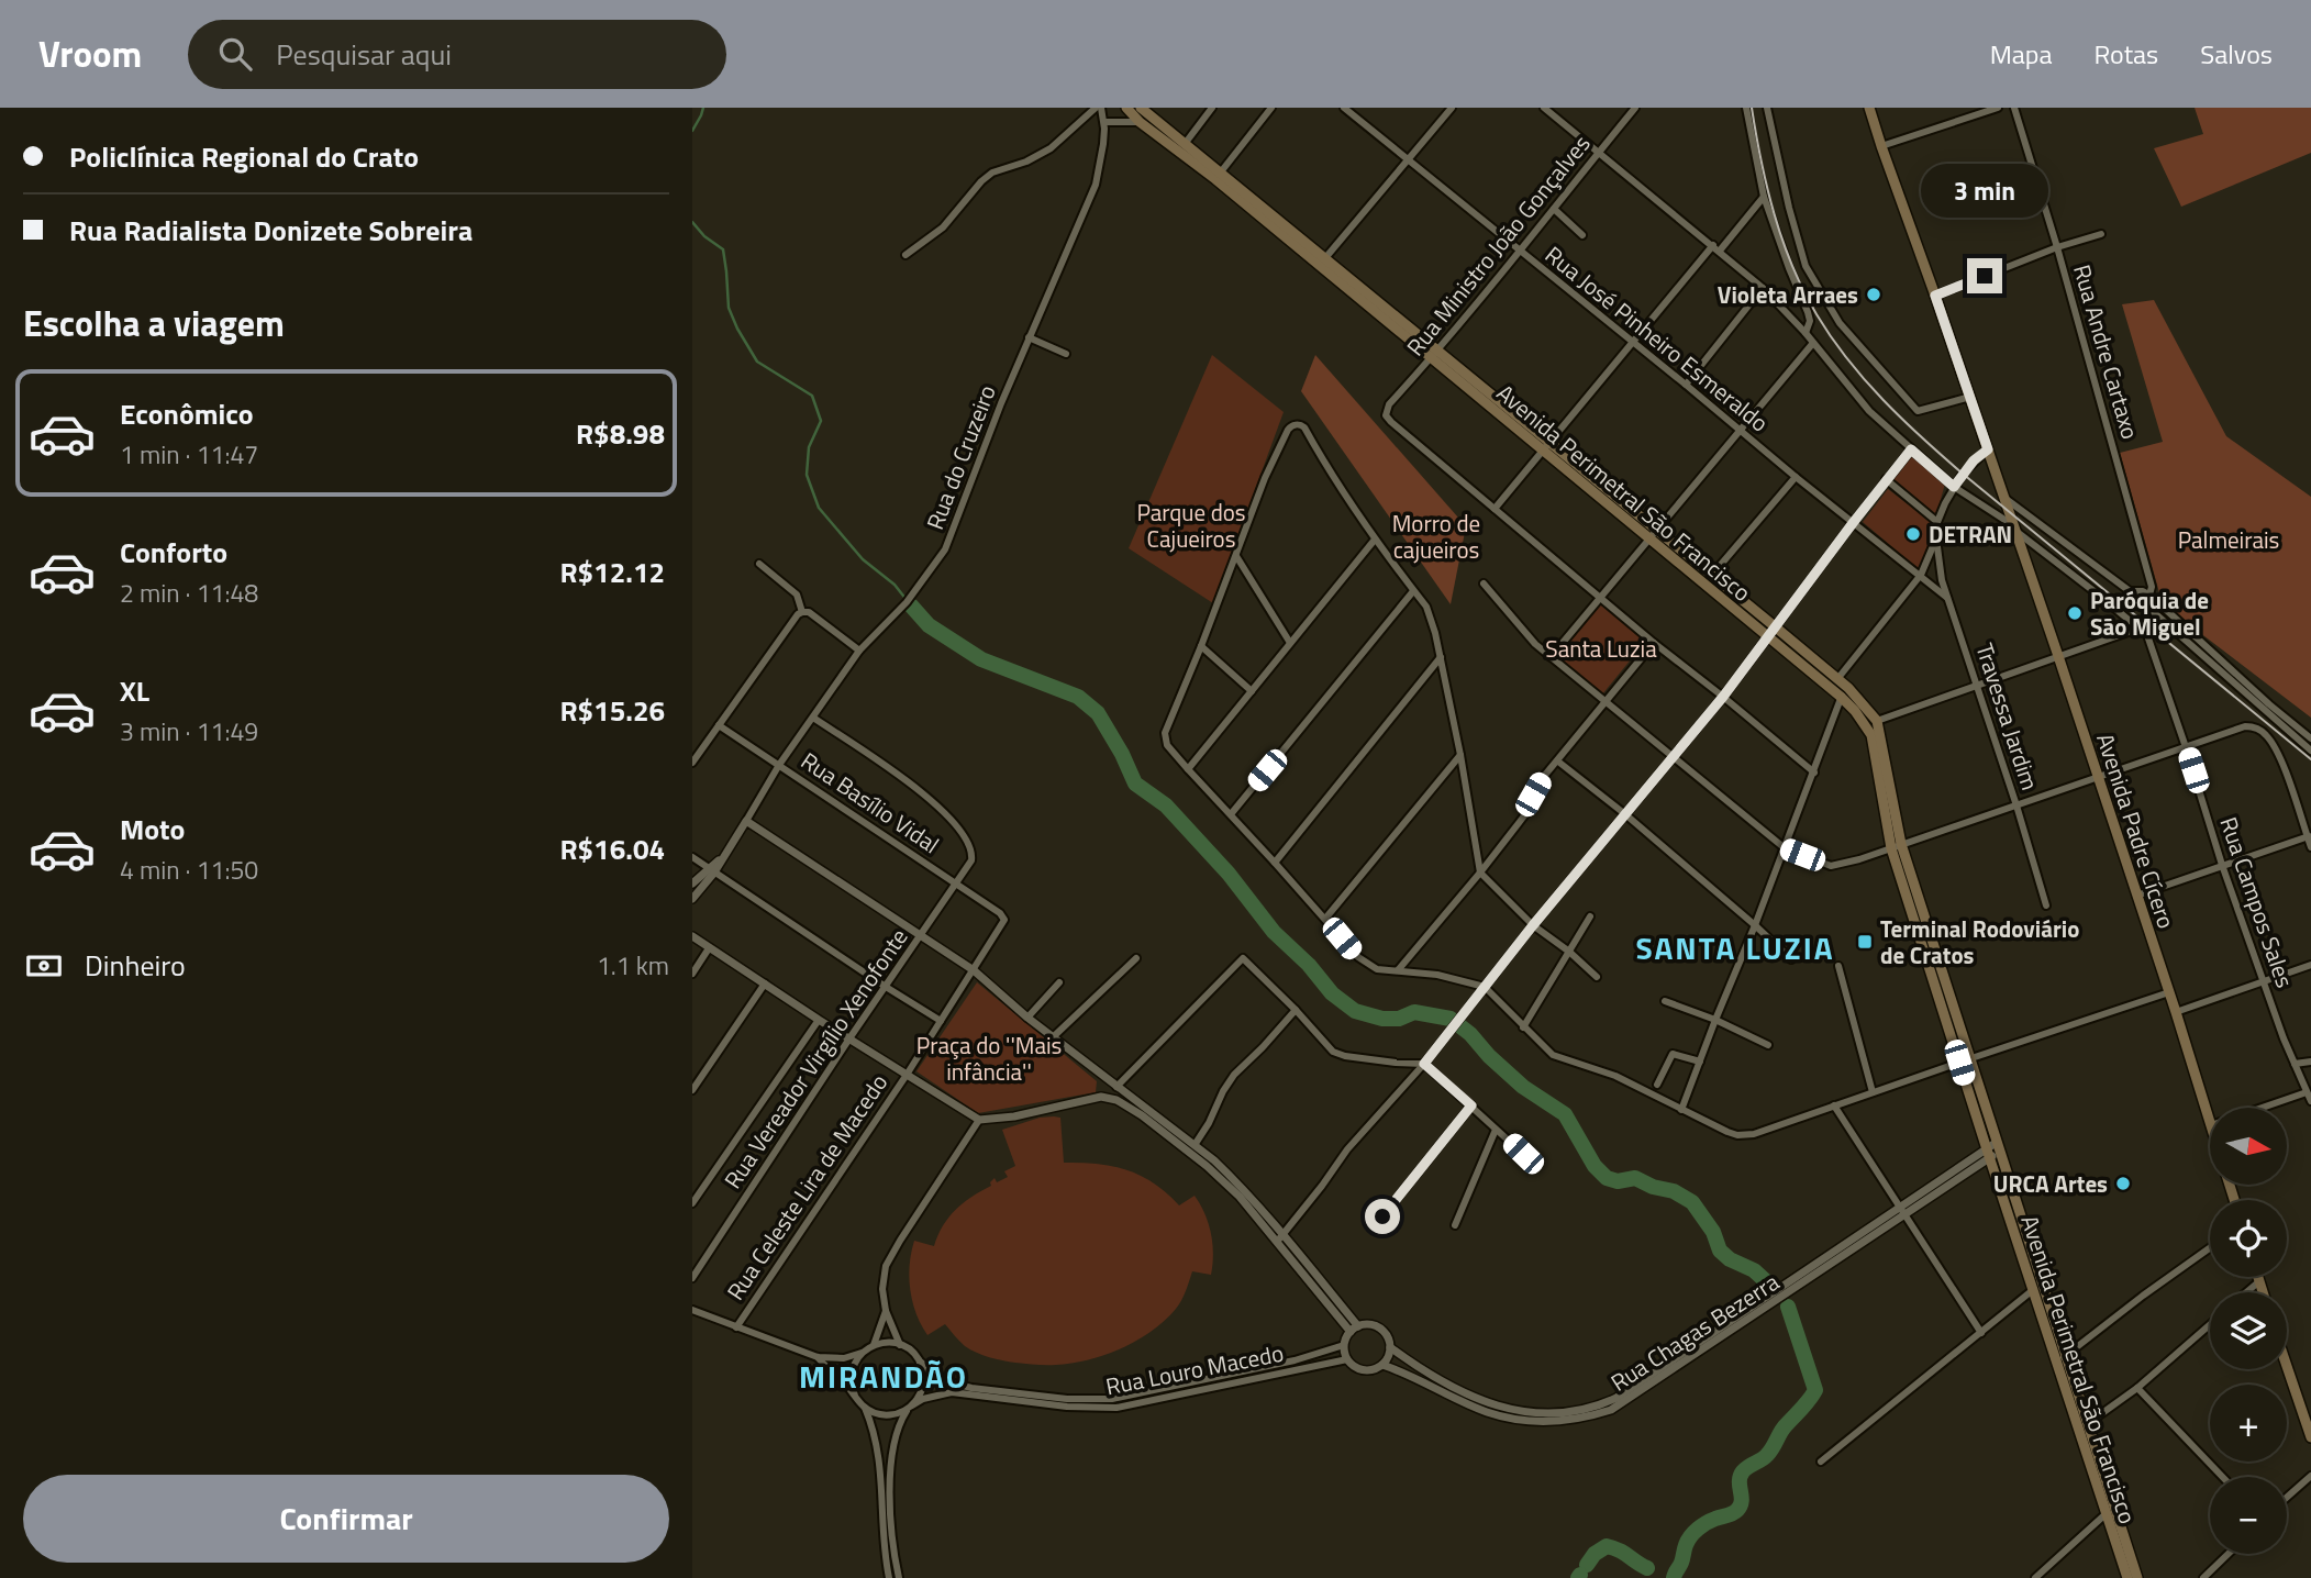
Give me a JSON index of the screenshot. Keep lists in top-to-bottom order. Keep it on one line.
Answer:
{"streets":{"main road":["Avenida Perimetral São Francisco","Avenida Padre Cícero"],"street":["Rua Ministro João Gonçalves","Rua José Pinheiro Esmeraldo","Rua Andre Cartaxo","Rua do Cruzeiro","Travessa Jardim","Rua Basílio Vidal","Rua Campos Sales","Rua Vereador Virgílio Xenofonte","Rua Celeste Lira de Macedo","Rua Chagas Bezerra","Rua Louro Macedo"]},"crossings":[["Rua Ministro João Gonçalves","Rua José Pinheiro Esmeraldo"],["Rua Ministro João Gonçalves","Avenida Perimetral São Francisco"],["Rua José Pinheiro Esmeraldo","Travessa Jardim"],["Rua do Cruzeiro","Rua Basílio Vidal"],["Rua do Cruzeiro","Rua Vereador Virgílio Xenofonte"],["Avenida Perimetral São Francisco","Travessa Jardim"],["Avenida Perimetral São Francisco","Rua Chagas Bezerra"],["Travessa Jardim","Avenida Padre Cícero"],["Rua Basílio Vidal","Rua Vereador Virgílio Xenofonte"],["Rua Basílio Vidal","Rua Celeste Lira de Macedo"],["Rua Chagas Bezerra","Rua Louro Macedo"]],"districts":["SANTA LUZIA","MIRANDÃO"],"parks":["Parque dos Cajueiros","Morro de cajueiros","Palmeirais","Santa Luzia","Praça do ''Mais infância''"],"places":{"other":["Violeta Arraes","DETRAN","Paróquia de São Miguel","URCA Artes"],"transit":["Terminal Rodoviário de Cratos"]},"north":"right","page":{"header":"Vroom","search":"Pesquisar aqui","nav":["Mapa","Rotas","Salvos"],"banner":["Policlínica Regional do Crato","Rua Radialista Donizete Sobreira"],"bubble":"3 min","heading":"Escolha a viagem","list":[{"name":"Econômico","note":"1 min · 11:47","value":"R$8.98"},{"name":"Conforto","note":"2 min · 11:48","value":"R$12.12"},{"name":"XL","note":"3 min · 11:49","value":"R$15.26"},{"name":"Moto","note":"4 min · 11:50","value":"R$16.04"}],"pay":["Dinheiro","1.1 km"],"map_buttons":["+","−"],"buttons":"Confirmar"}}
